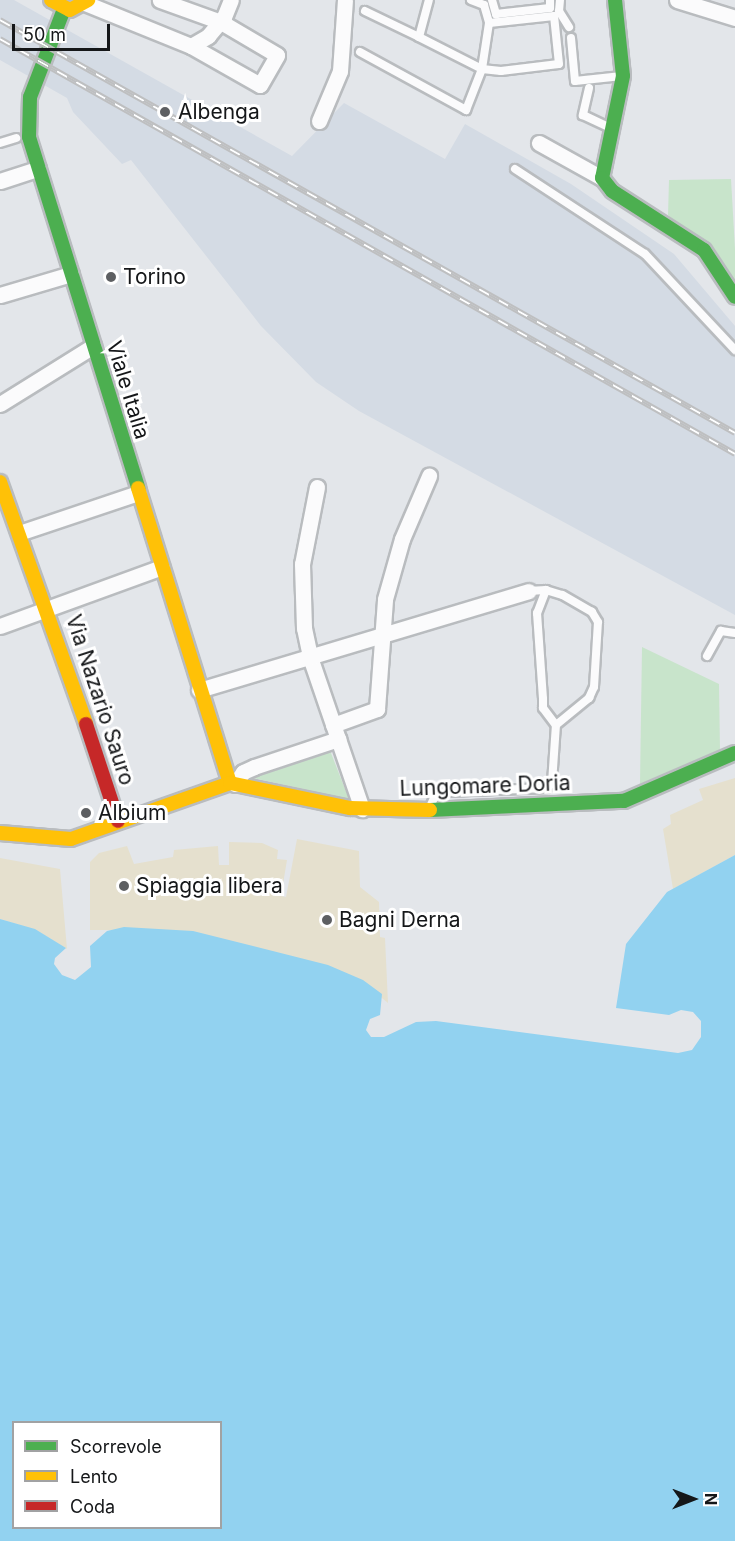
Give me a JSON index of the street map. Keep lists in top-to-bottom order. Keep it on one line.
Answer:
{"streets":{"street":["Viale Italia","Via Nazario Sauro","Lungomare Doria"]},"crossings":[["Viale Italia","Via Nazario Sauro"],["Viale Italia","Lungomare Doria"],["Via Nazario Sauro","Lungomare Doria"]],"places":["Albenga","Torino","Albium","Spiaggia libera","Bagni Derna"],"legend":["Scorrevole","Lento","Coda"],"scale_bar":"50 m","north":"right"}
